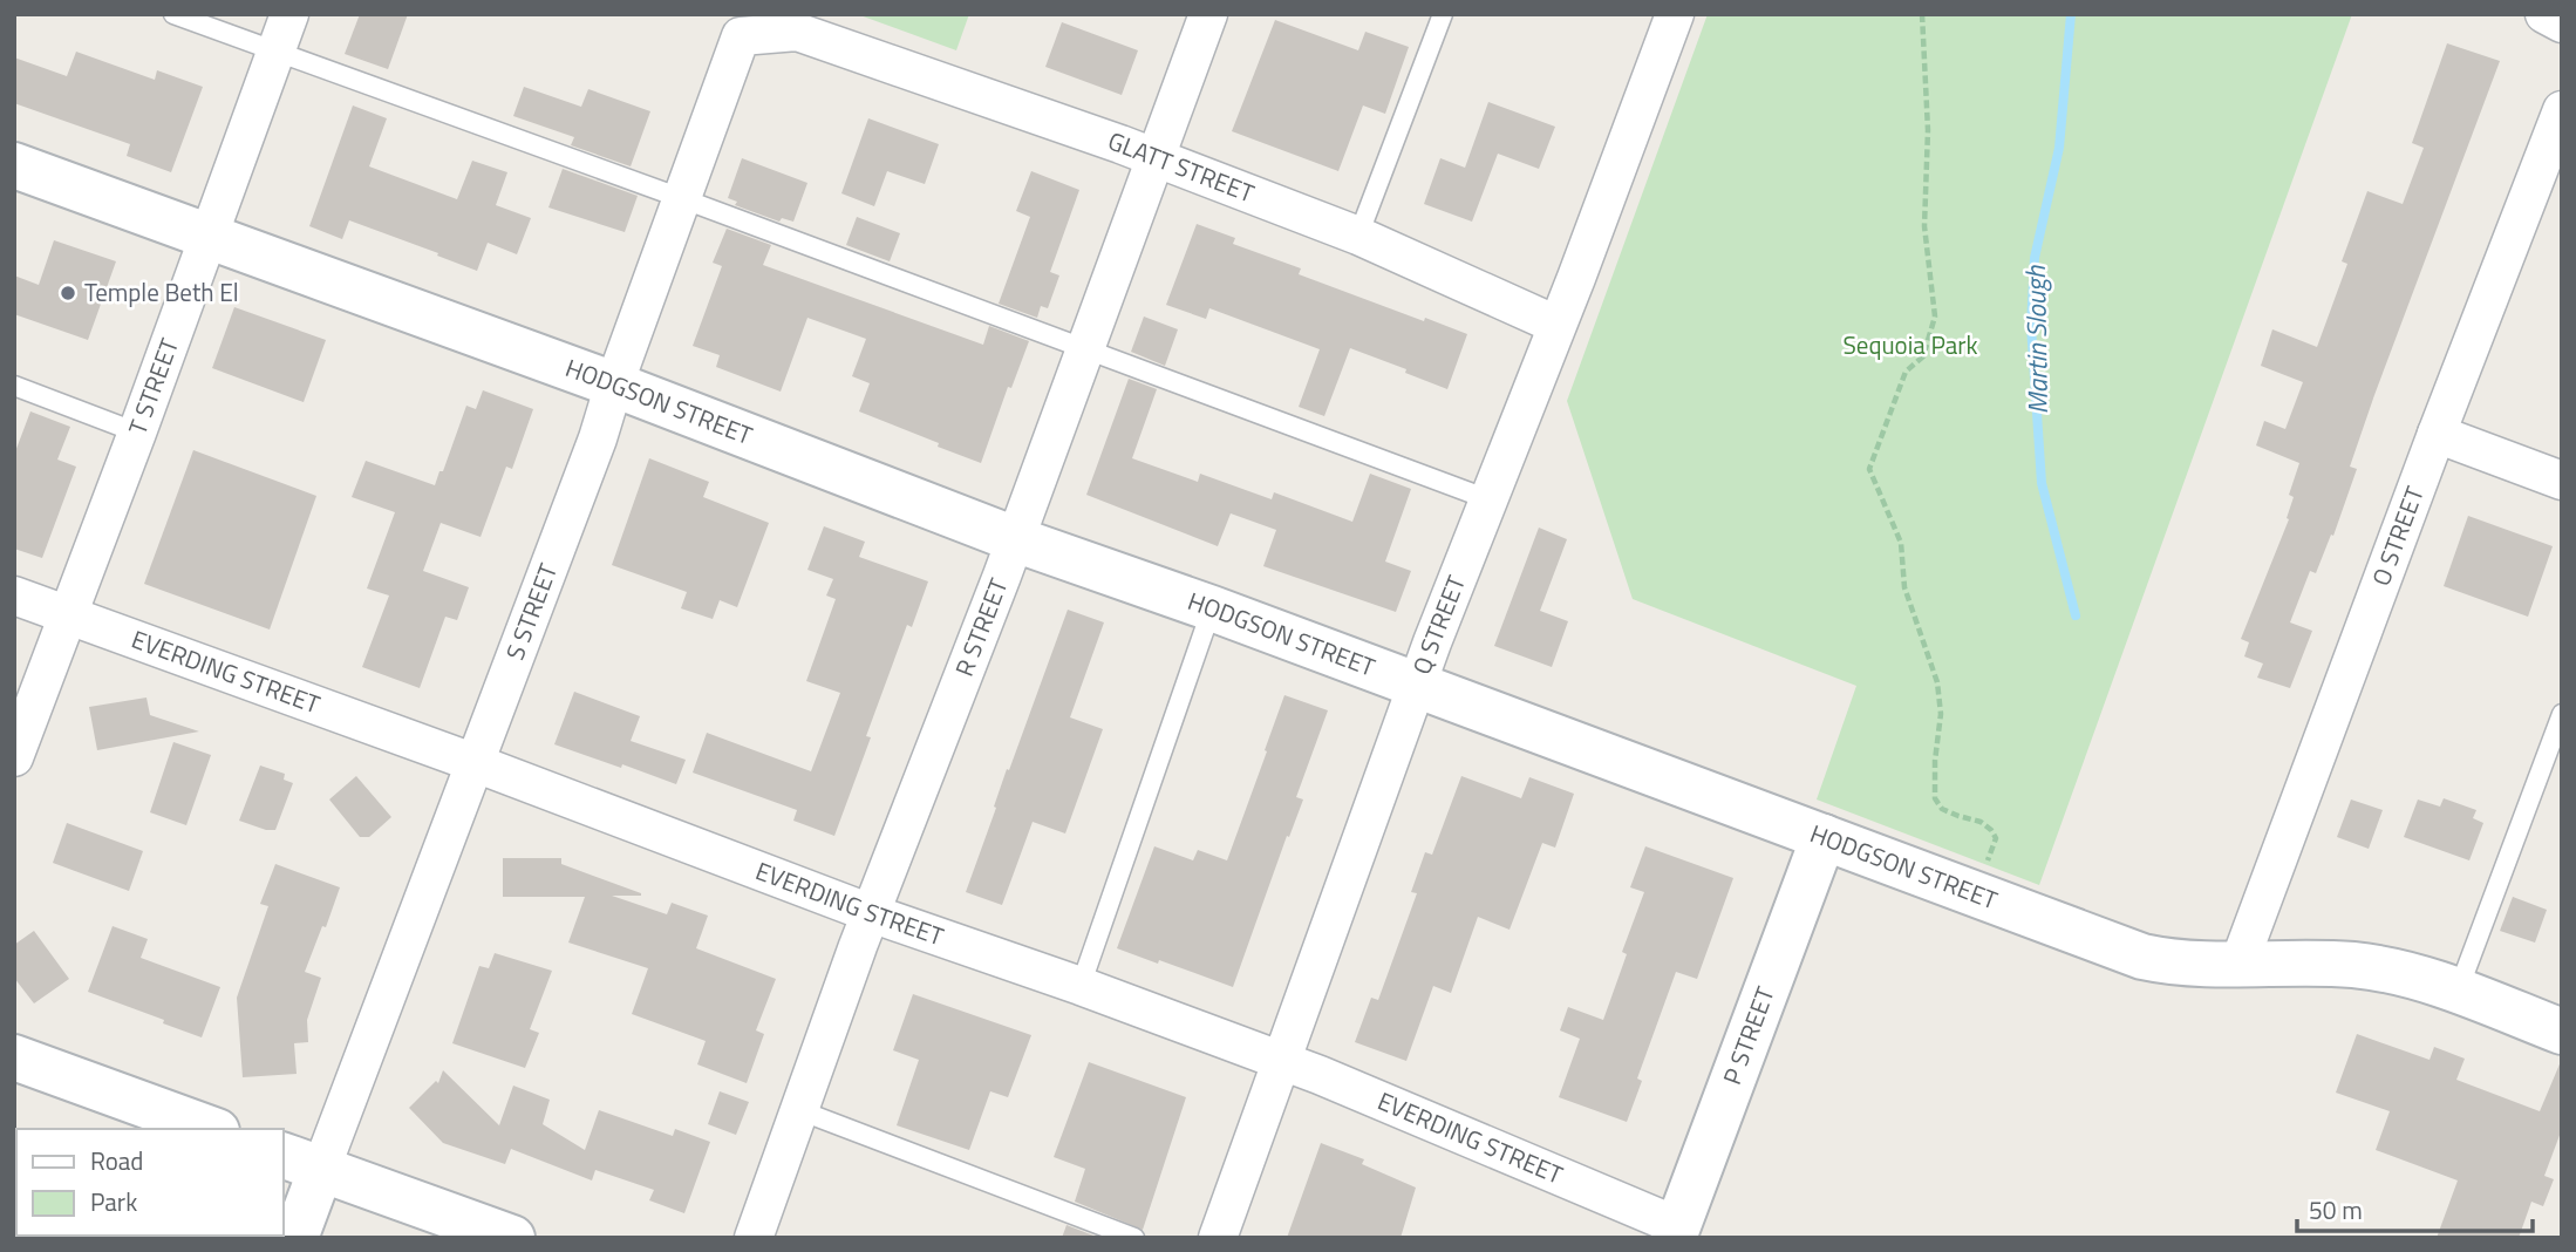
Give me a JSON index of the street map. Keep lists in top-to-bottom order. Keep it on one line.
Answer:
{"streets":{"street":["GLATT STREET","T STREET","HODGSON STREET","O STREET","S STREET","Q STREET","R STREET","EVERDING STREET","P STREET"]},"crossings":[["GLATT STREET","S STREET"],["GLATT STREET","Q STREET"],["GLATT STREET","R STREET"],["T STREET","HODGSON STREET"],["T STREET","EVERDING STREET"],["HODGSON STREET","O STREET"],["HODGSON STREET","S STREET"],["HODGSON STREET","Q STREET"],["HODGSON STREET","R STREET"],["HODGSON STREET","P STREET"],["S STREET","EVERDING STREET"],["Q STREET","EVERDING STREET"],["R STREET","EVERDING STREET"],["EVERDING STREET","P STREET"]],"water":["Martin Slough"],"parks":["Sequoia Park"],"places":["Temple Beth El"],"legend":["Road","Park"],"scale_bar":"50 m"}
